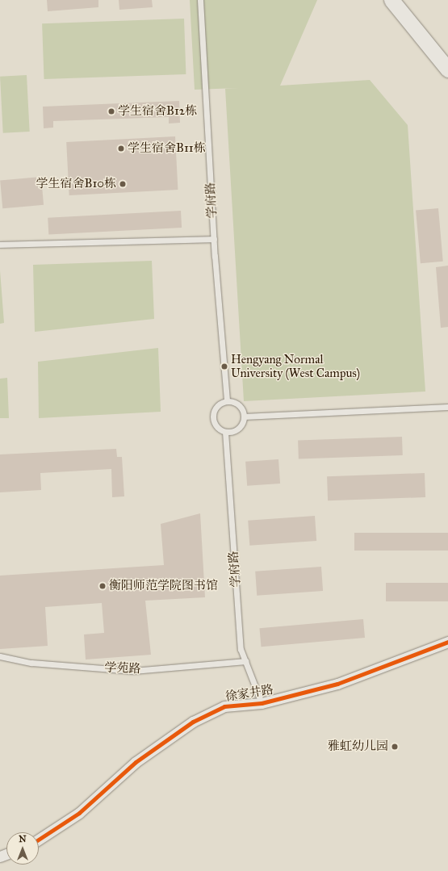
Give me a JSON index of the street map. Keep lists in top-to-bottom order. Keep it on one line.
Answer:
{"streets":{"street":["徐家井路"],"lane":["学府路","学苑路"]},"crossings":[["学府路","学苑路"],["学府路","徐家井路"]],"places":["学生宿舍B12栋","学生宿舍B11栋","学生宿舍B10栋","Hengyang Normal University (West Campus)","衡阳师范学院图书馆","雅虹幼儿园"],"north":"top"}
